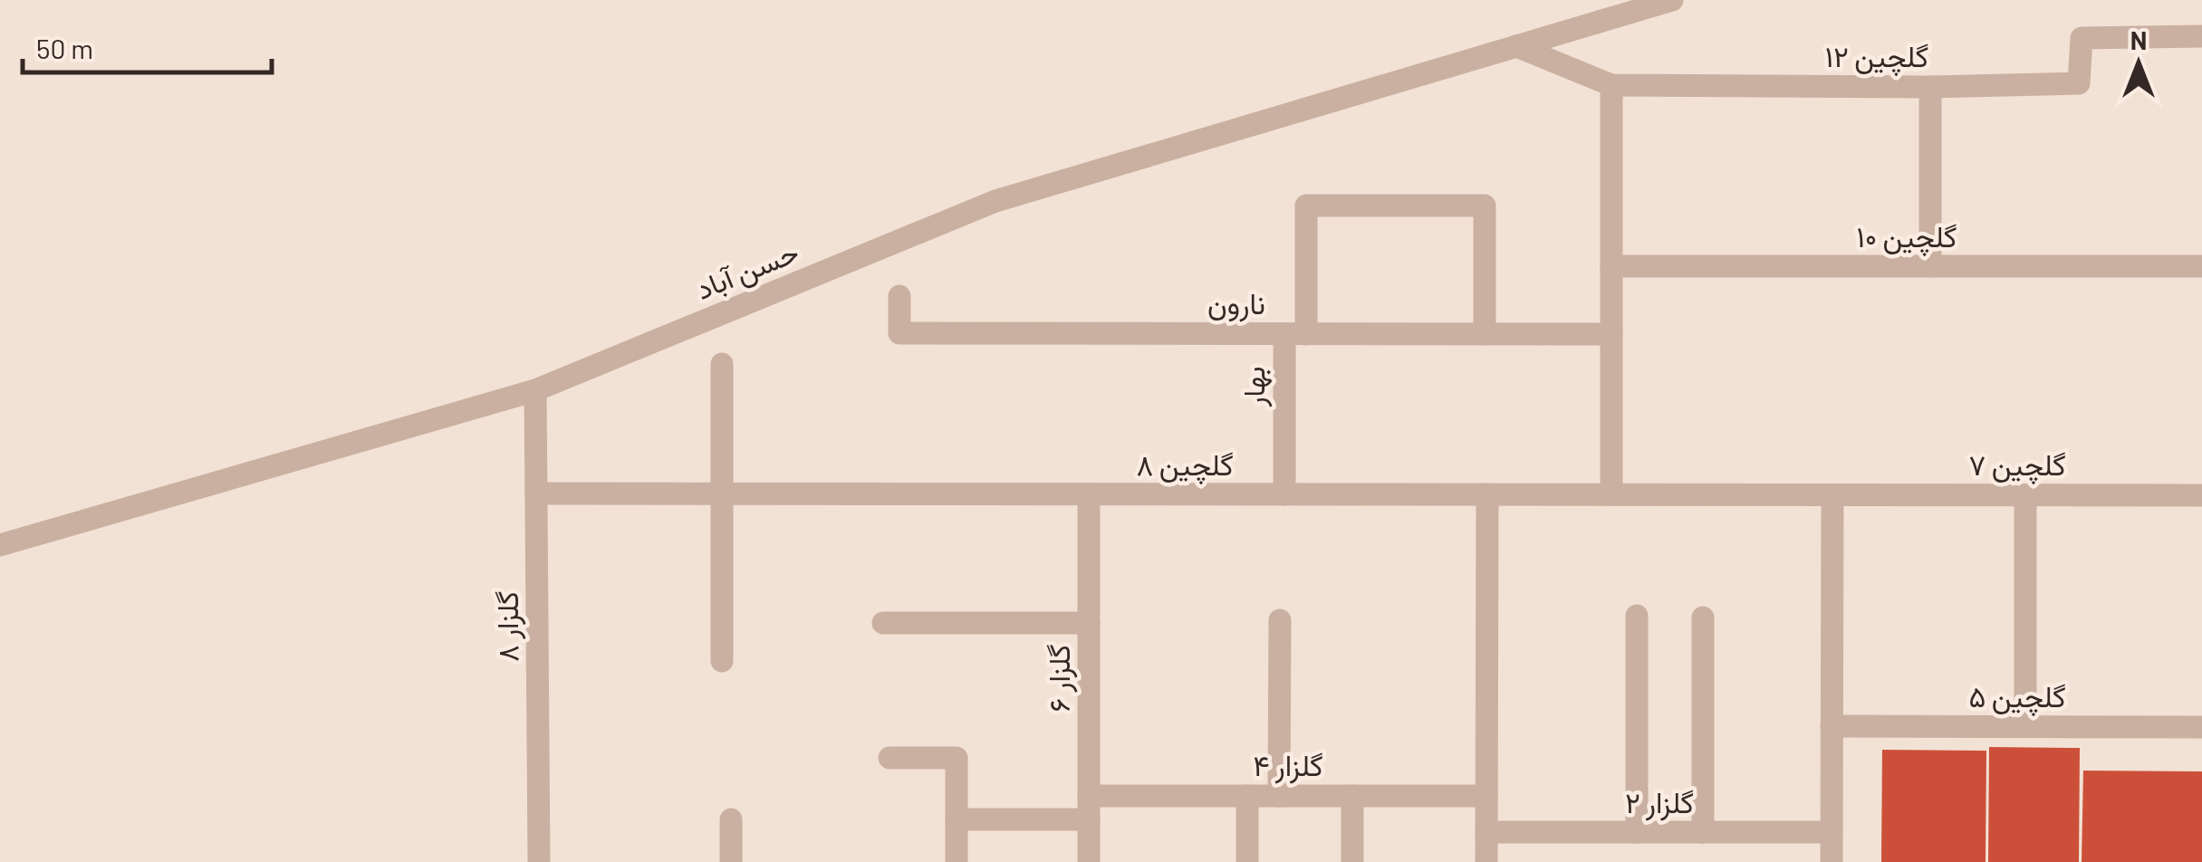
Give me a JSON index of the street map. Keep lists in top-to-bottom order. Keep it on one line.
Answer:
{"streets":{"street":["گلچین ۱۲","گلچین ۱۰","حسن آباد","نارون","بهار","گلچین ۸","گلچین ۷","گلزار ۸","گلزار ۶","گلچین ۵","گلزار ۴","گلزار ۲"]},"crossings":[["گلچین ۱۲","حسن آباد"],["حسن آباد","گلزار ۸"],["نارون","بهار"],["بهار","گلچین ۸"],["گلچین ۸","گلچین ۷"],["گلچین ۸","گلزار ۸"],["گلچین ۸","گلزار ۶"],["گلزار ۶","گلزار ۴"]],"scale_bar":"50 m","north":"top"}
